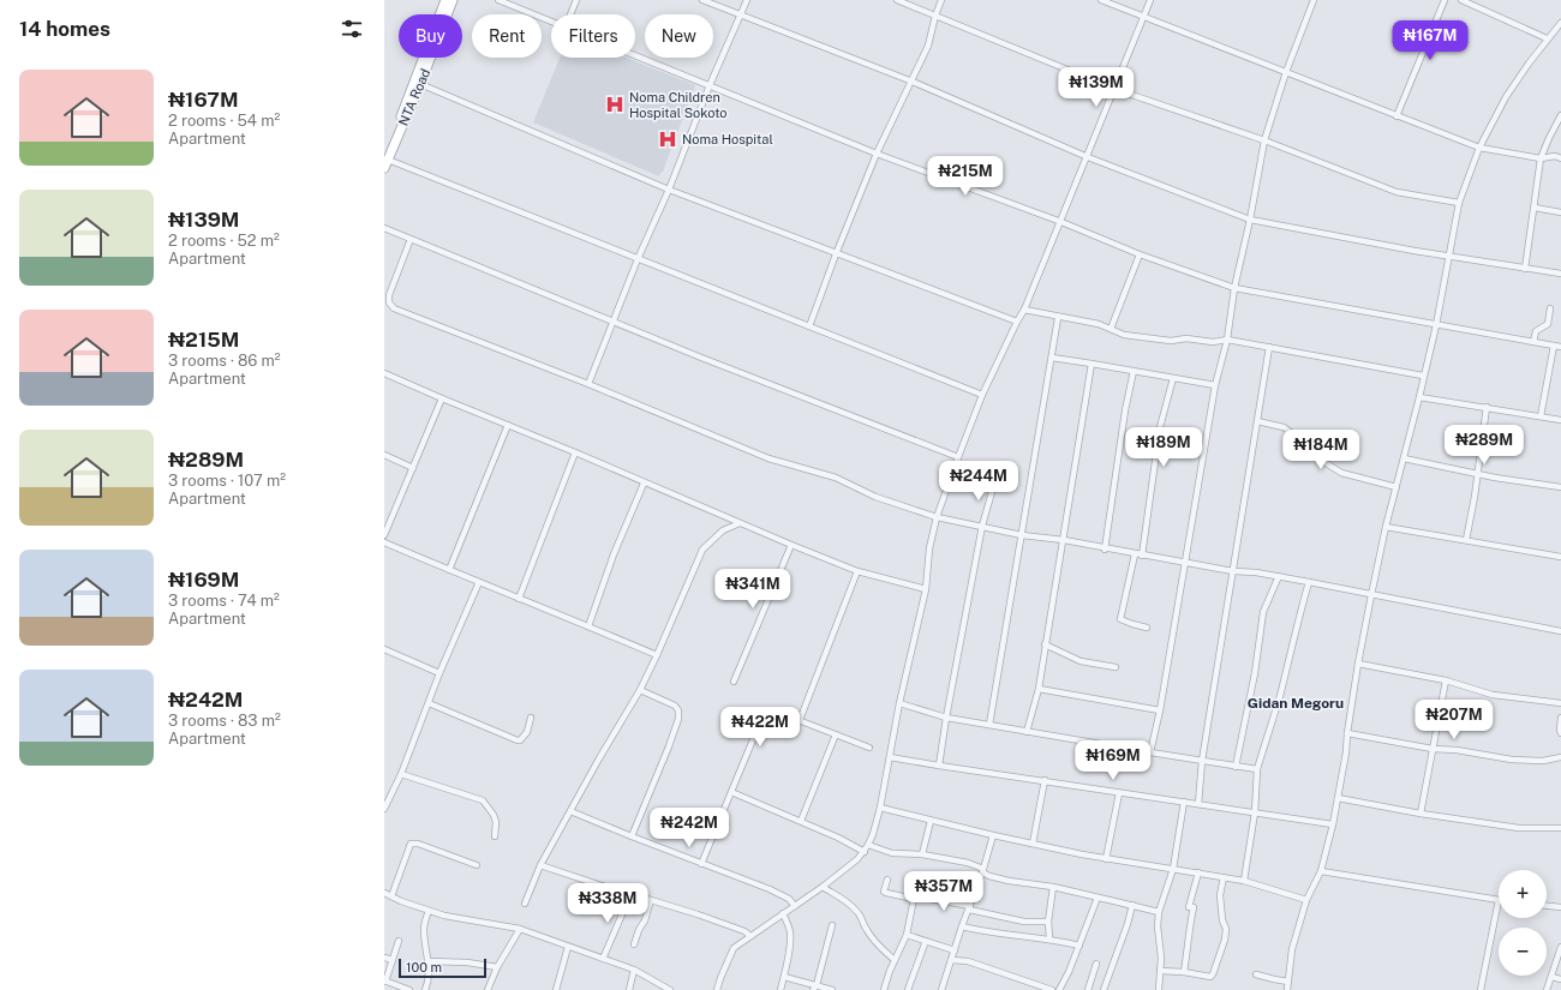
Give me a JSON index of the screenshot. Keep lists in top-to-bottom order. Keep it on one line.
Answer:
{"streets":{"main road":["NTA Road"]},"districts":["Gidan Megoru"],"places":{"hospital":["Noma Children Hospital Sokoto","Noma Hospital"]},"scale_bar":"100 m","page":{"heading":"14 homes","chip":["Buy","Rent","Filters","New"],"price":["₦167M","₦139M","₦215M","₦289M","₦189M","₦184M","₦244M","₦341M","₦207M","₦422M","₦169M","₦242M","₦357M","₦338M"],"list":[{"name":"₦167M","note":"2 rooms · 54 m² · Apartment"},{"name":"₦139M","note":"2 rooms · 52 m² · Apartment"},{"name":"₦215M","note":"3 rooms · 86 m² · Apartment"},{"name":"₦289M","note":"3 rooms · 107 m² · Apartment"},{"name":"₦169M","note":"3 rooms · 74 m² · Apartment"},{"name":"₦242M","note":"3 rooms · 83 m² · Apartment"}],"map_buttons":["+","−"],"scale":"100 m"}}
